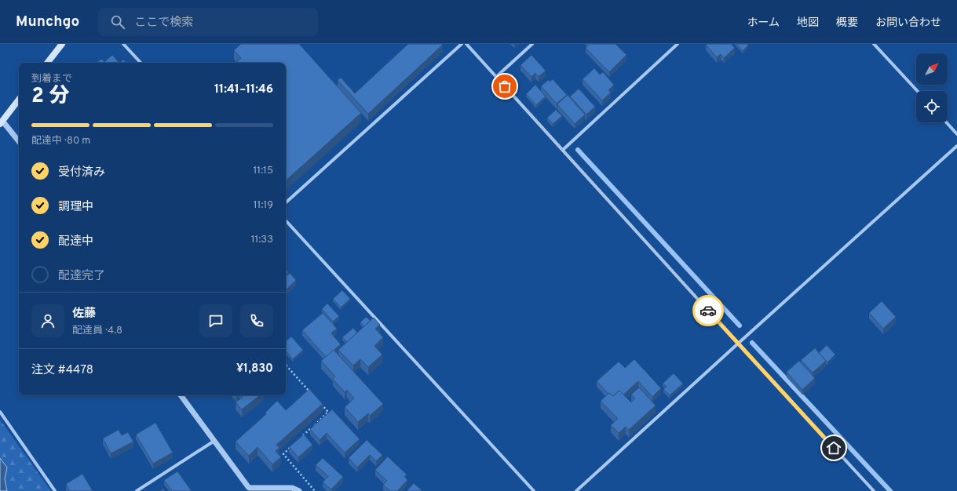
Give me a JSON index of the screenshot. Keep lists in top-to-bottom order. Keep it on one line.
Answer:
{"north":"top right","page":{"header":"Munchgo","search":"ここで検索","nav":["ホーム","地図","概要","お問い合わせ"],"heading":["2 分","到着まで","11:41–11:46"],"panel":["佐藤","配達員 · 4.8","注文 #4478","¥1,830"],"bar":"配達中 · 80 m","list":[["受付済み","11:15"],["調理中","11:19"],["配達中","11:33"],"配達完了"]}}
